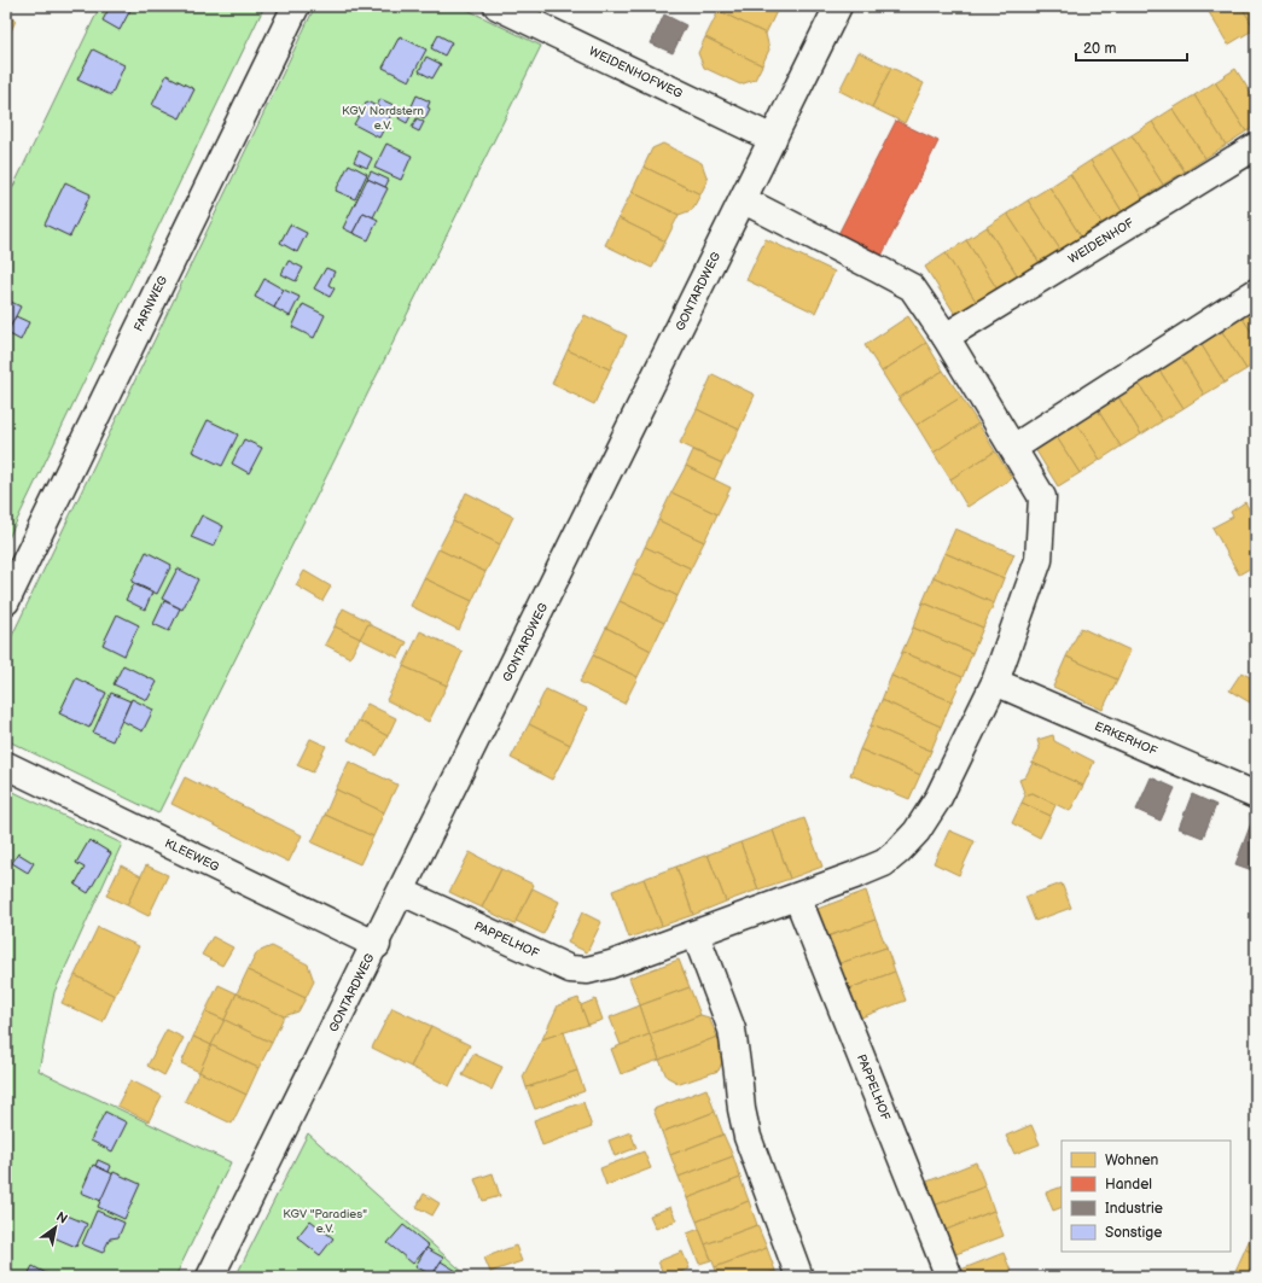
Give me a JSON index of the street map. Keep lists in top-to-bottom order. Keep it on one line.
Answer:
{"streets":{"street":["WEIDENHOFWEG","WEIDENHOF","GONTARDWEG","FARNWEG","ERKERHOF","KLEEWEG","PAPPELHOF"]},"crossings":[["WEIDENHOFWEG","GONTARDWEG"],["GONTARDWEG","KLEEWEG"],["GONTARDWEG","PAPPELHOF"],["ERKERHOF","PAPPELHOF"]],"parks":["KGV Nordstern e.V.","KGV \"Paradies\" e.V."],"legend":["Wohnen","Handel","Industrie","Sonstige"],"scale_bar":"20 m","north":"top right"}
